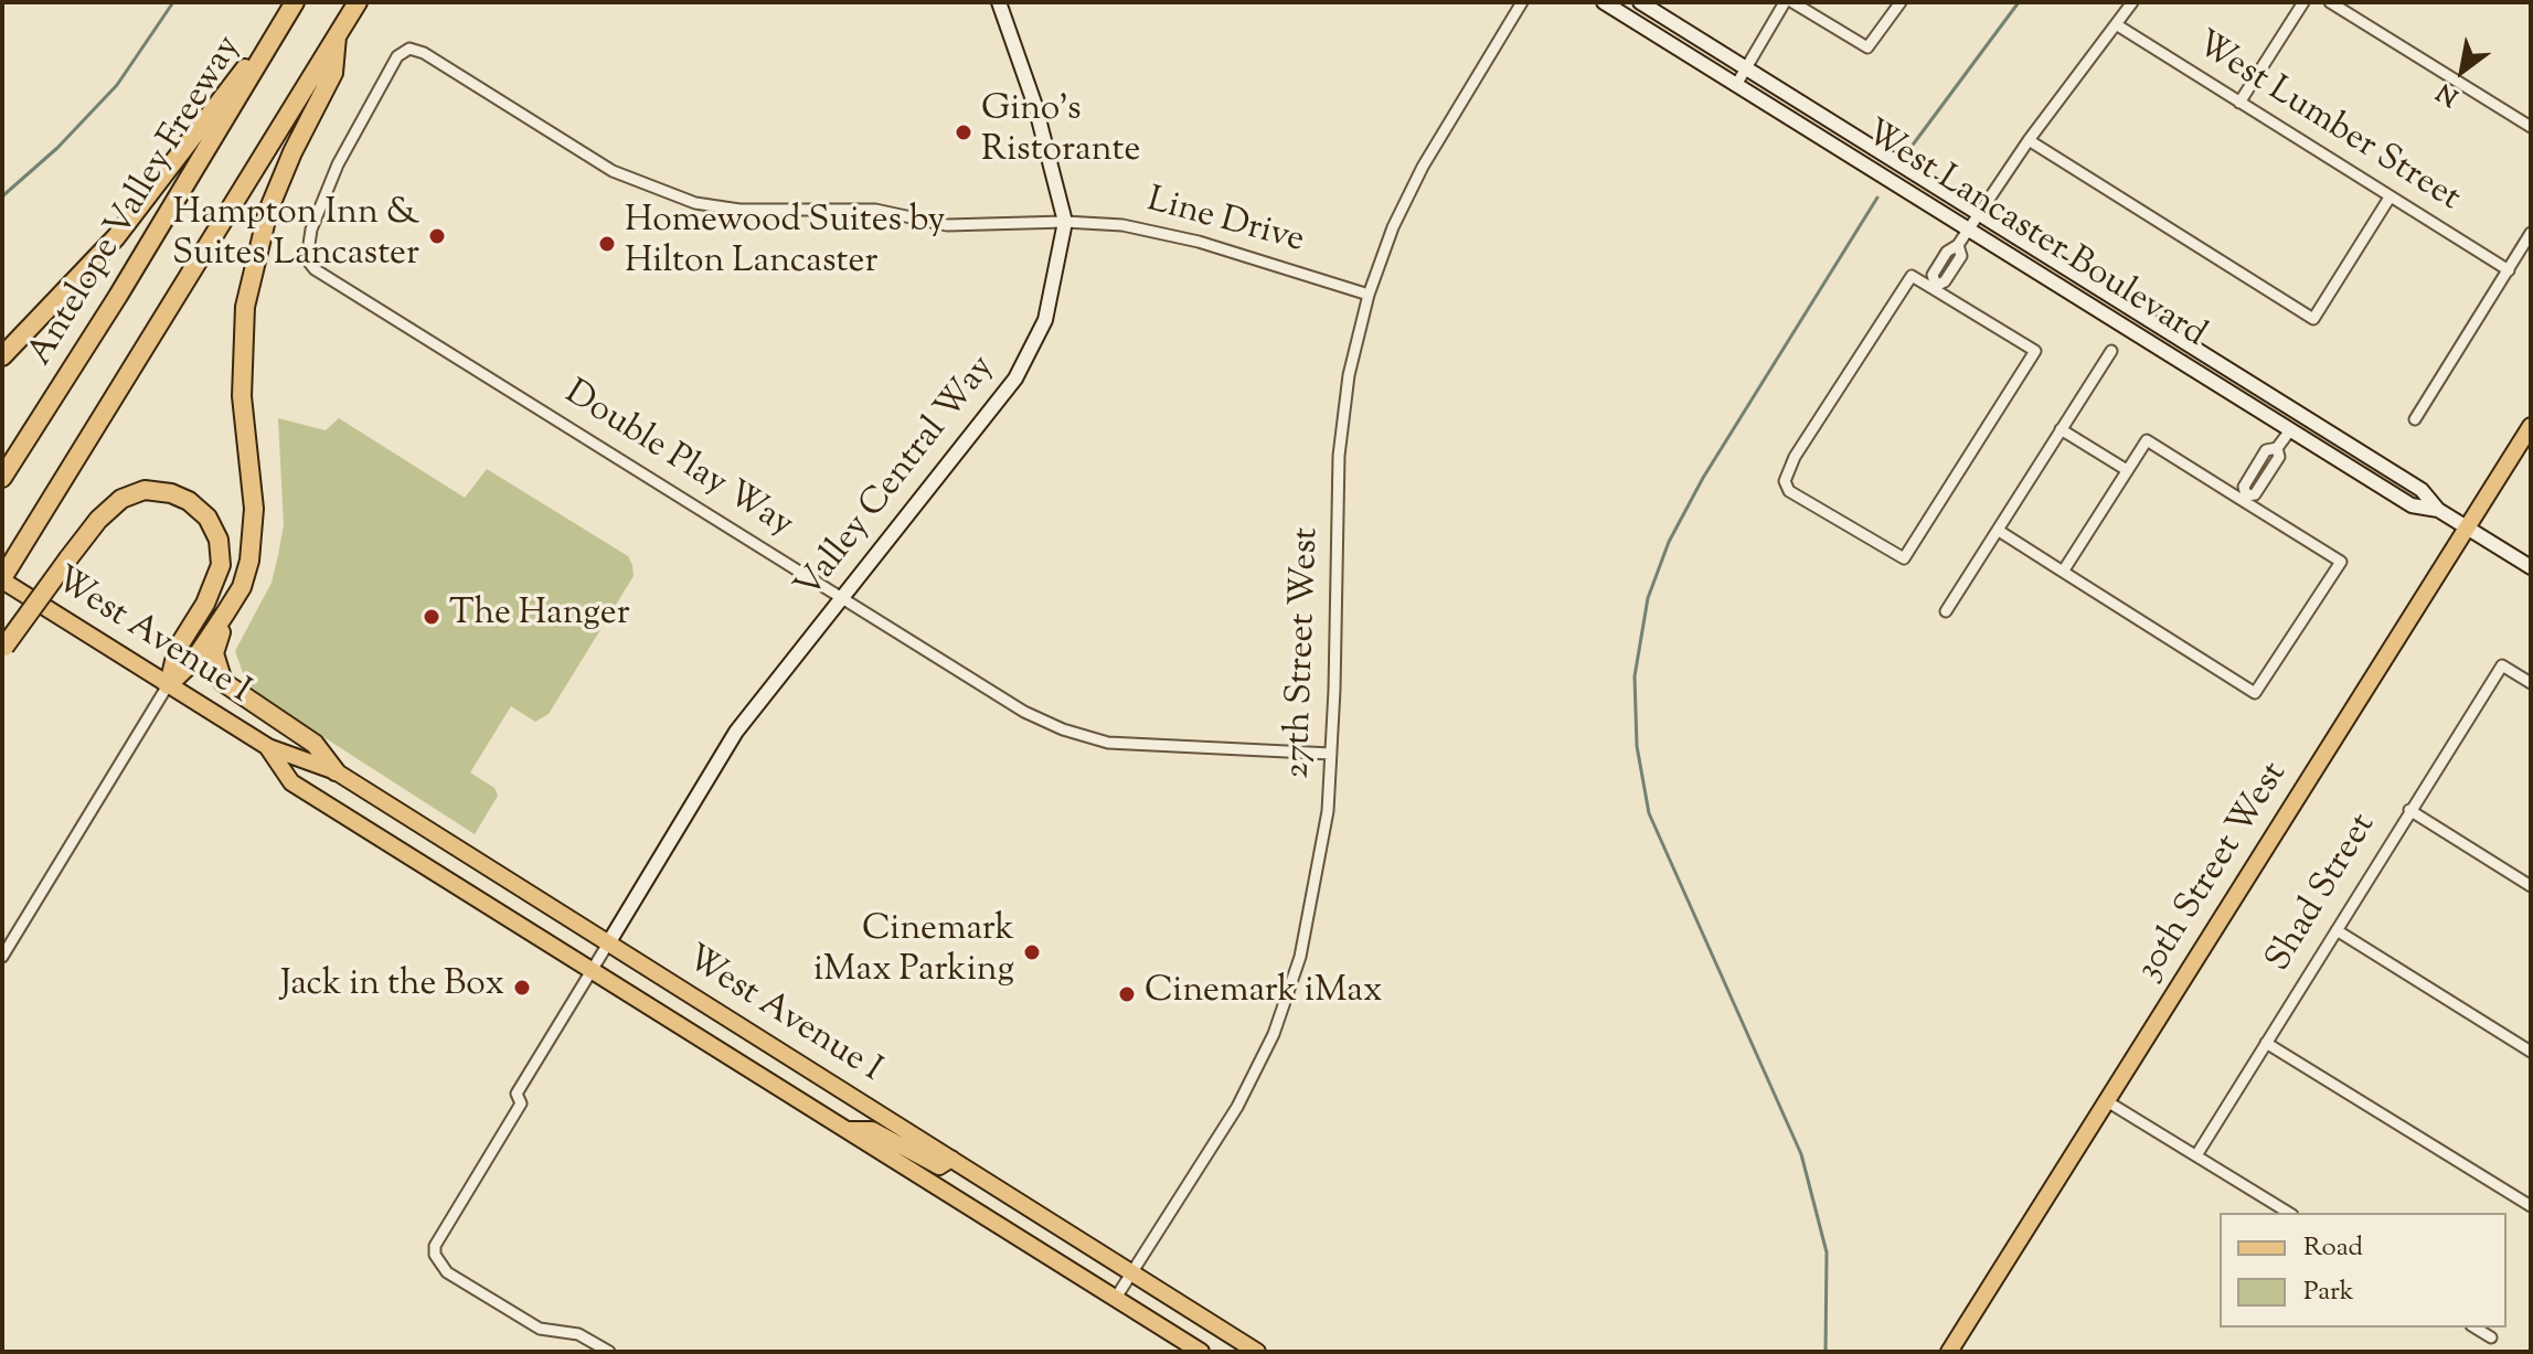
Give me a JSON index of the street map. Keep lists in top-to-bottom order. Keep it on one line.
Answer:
{"streets":{"highway":["Antelope Valley Freeway"],"main road":["West Avenue I","30th Street West"],"street":["West Lumber Street","Line Drive","West Lancaster Boulevard","Double Play Way","Valley Central Way","27th Street West","Shad Street"]},"crossings":[["Line Drive","Double Play Way"],["Line Drive","Valley Central Way"],["Line Drive","27th Street West"],["West Lancaster Boulevard","30th Street West"],["Double Play Way","Valley Central Way"],["Double Play Way","27th Street West"],["Valley Central Way","West Avenue I"],["West Avenue I","27th Street West"]],"places":["Gino's Ristorante","Hampton Inn & Suites Lancaster","Homewood Suites by Hilton Lancaster","The Hanger","Cinemark iMax Parking","Jack in the Box","Cinemark iMax"],"legend":["Road","Park"],"north":"bottom left"}
